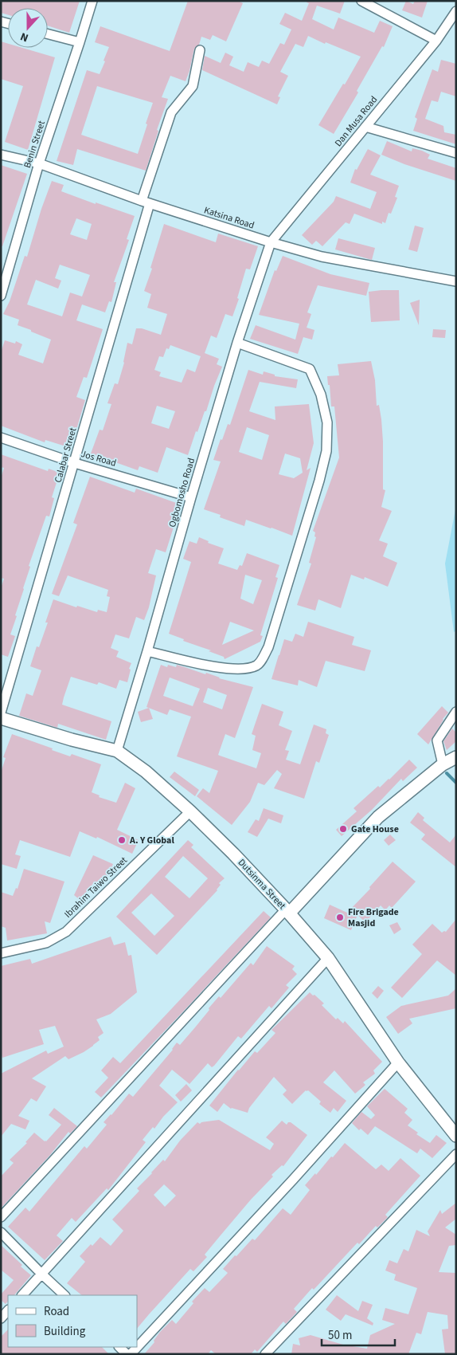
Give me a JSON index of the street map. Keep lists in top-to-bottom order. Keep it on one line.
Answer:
{"streets":{"street":["Dan Musa Road","Benin Street","Katsina Road","Calabar Street","Jos Road","Ogbomosho Road","Dutsinma Street","Ibrahim Taiwo Street"]},"crossings":[["Dan Musa Road","Katsina Road"],["Dan Musa Road","Ogbomosho Road"],["Benin Street","Katsina Road"],["Katsina Road","Calabar Street"],["Katsina Road","Ogbomosho Road"],["Calabar Street","Jos Road"],["Jos Road","Ogbomosho Road"],["Ogbomosho Road","Dutsinma Street"],["Dutsinma Street","Ibrahim Taiwo Street"]],"places":["Gate House","A. Y Global","Fire Brigade Masjid"],"legend":["Road","Building"],"scale_bar":"50 m","north":"bottom"}
